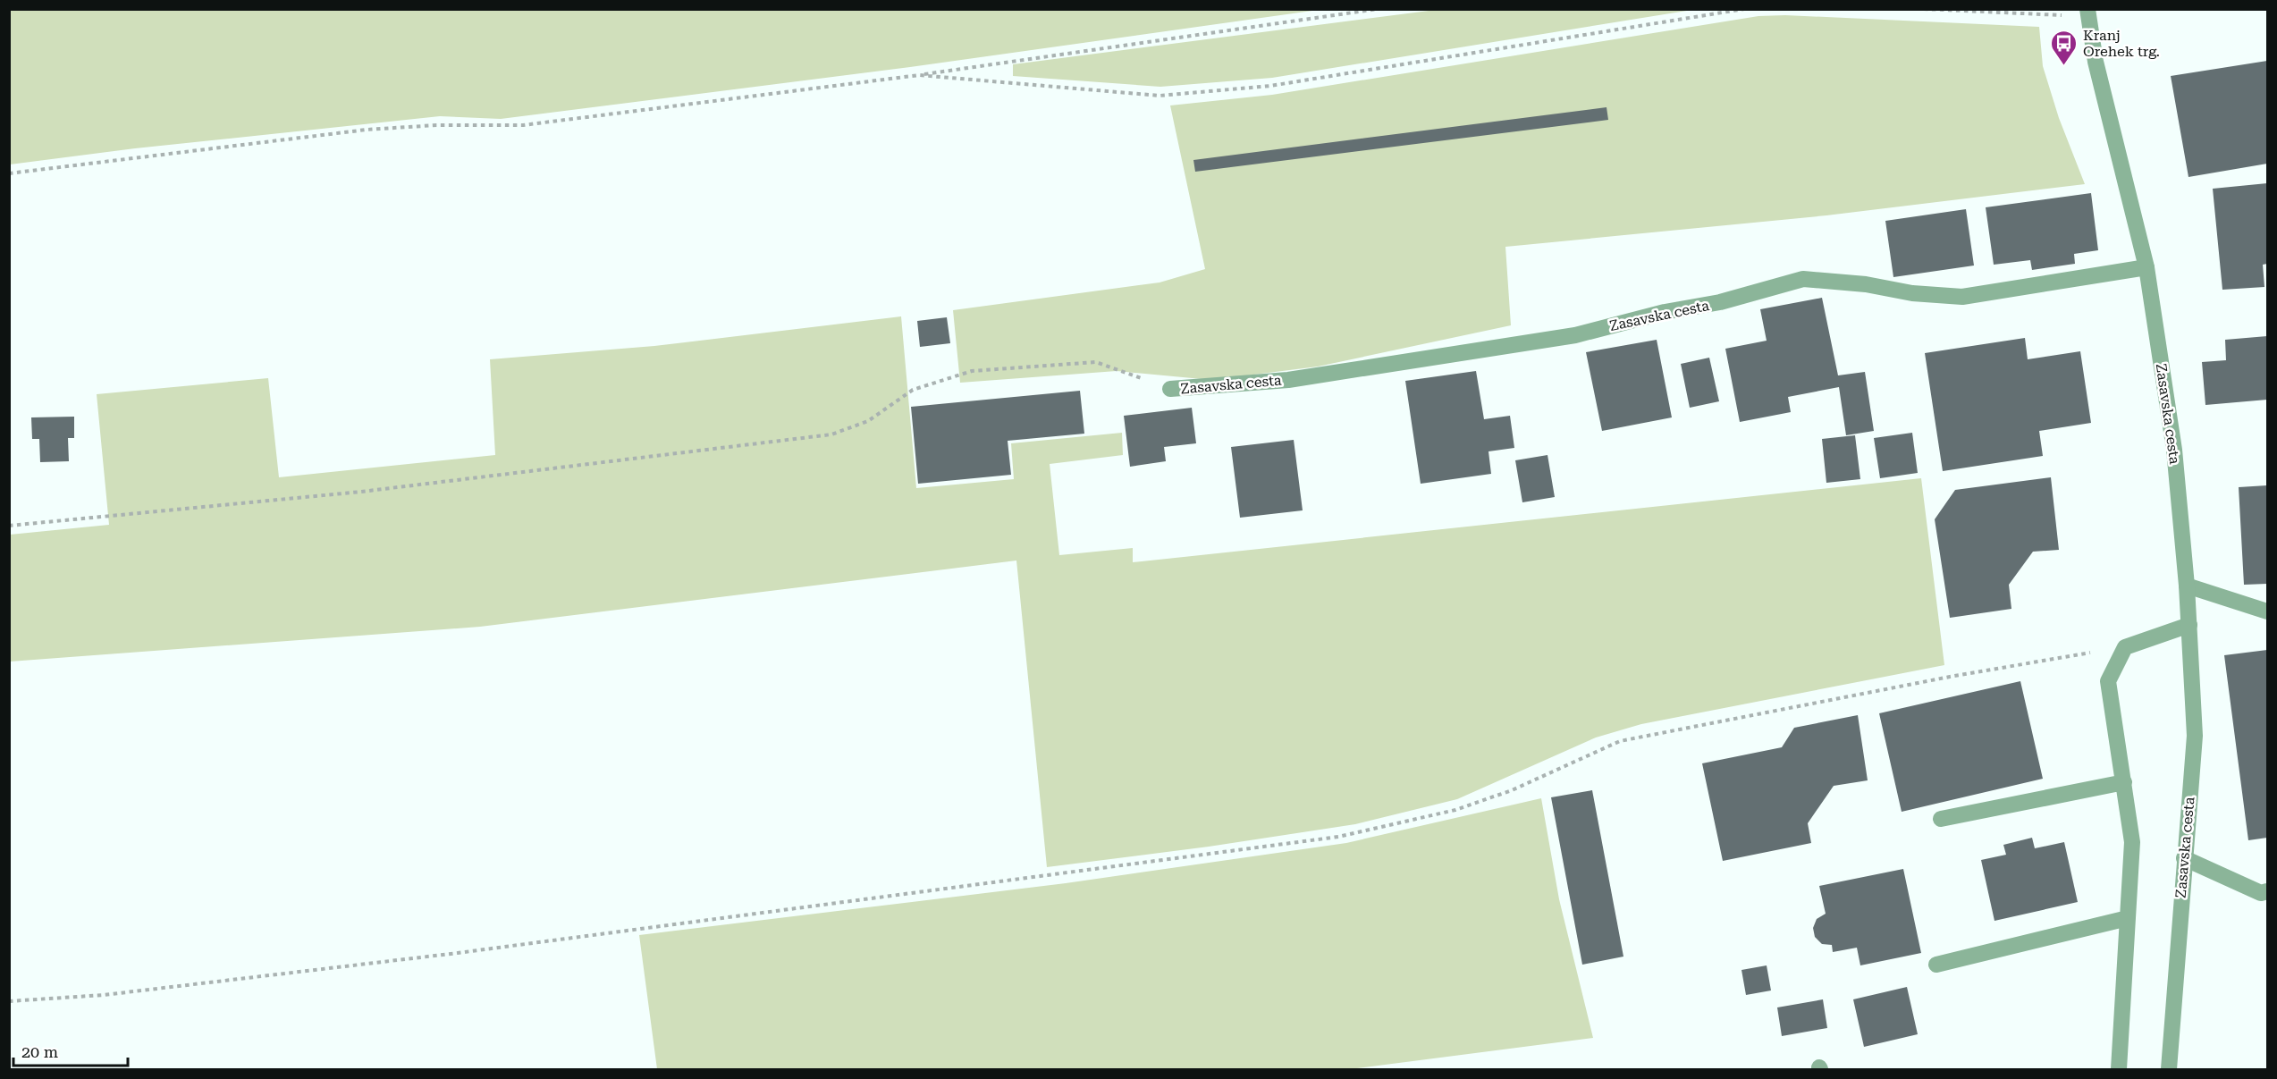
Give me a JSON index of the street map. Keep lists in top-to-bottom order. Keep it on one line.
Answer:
{"streets":{"street":["Zasavska cesta"]},"places":{"bus stop":["Kranj Orehek trg."]},"scale_bar":"20 m"}
